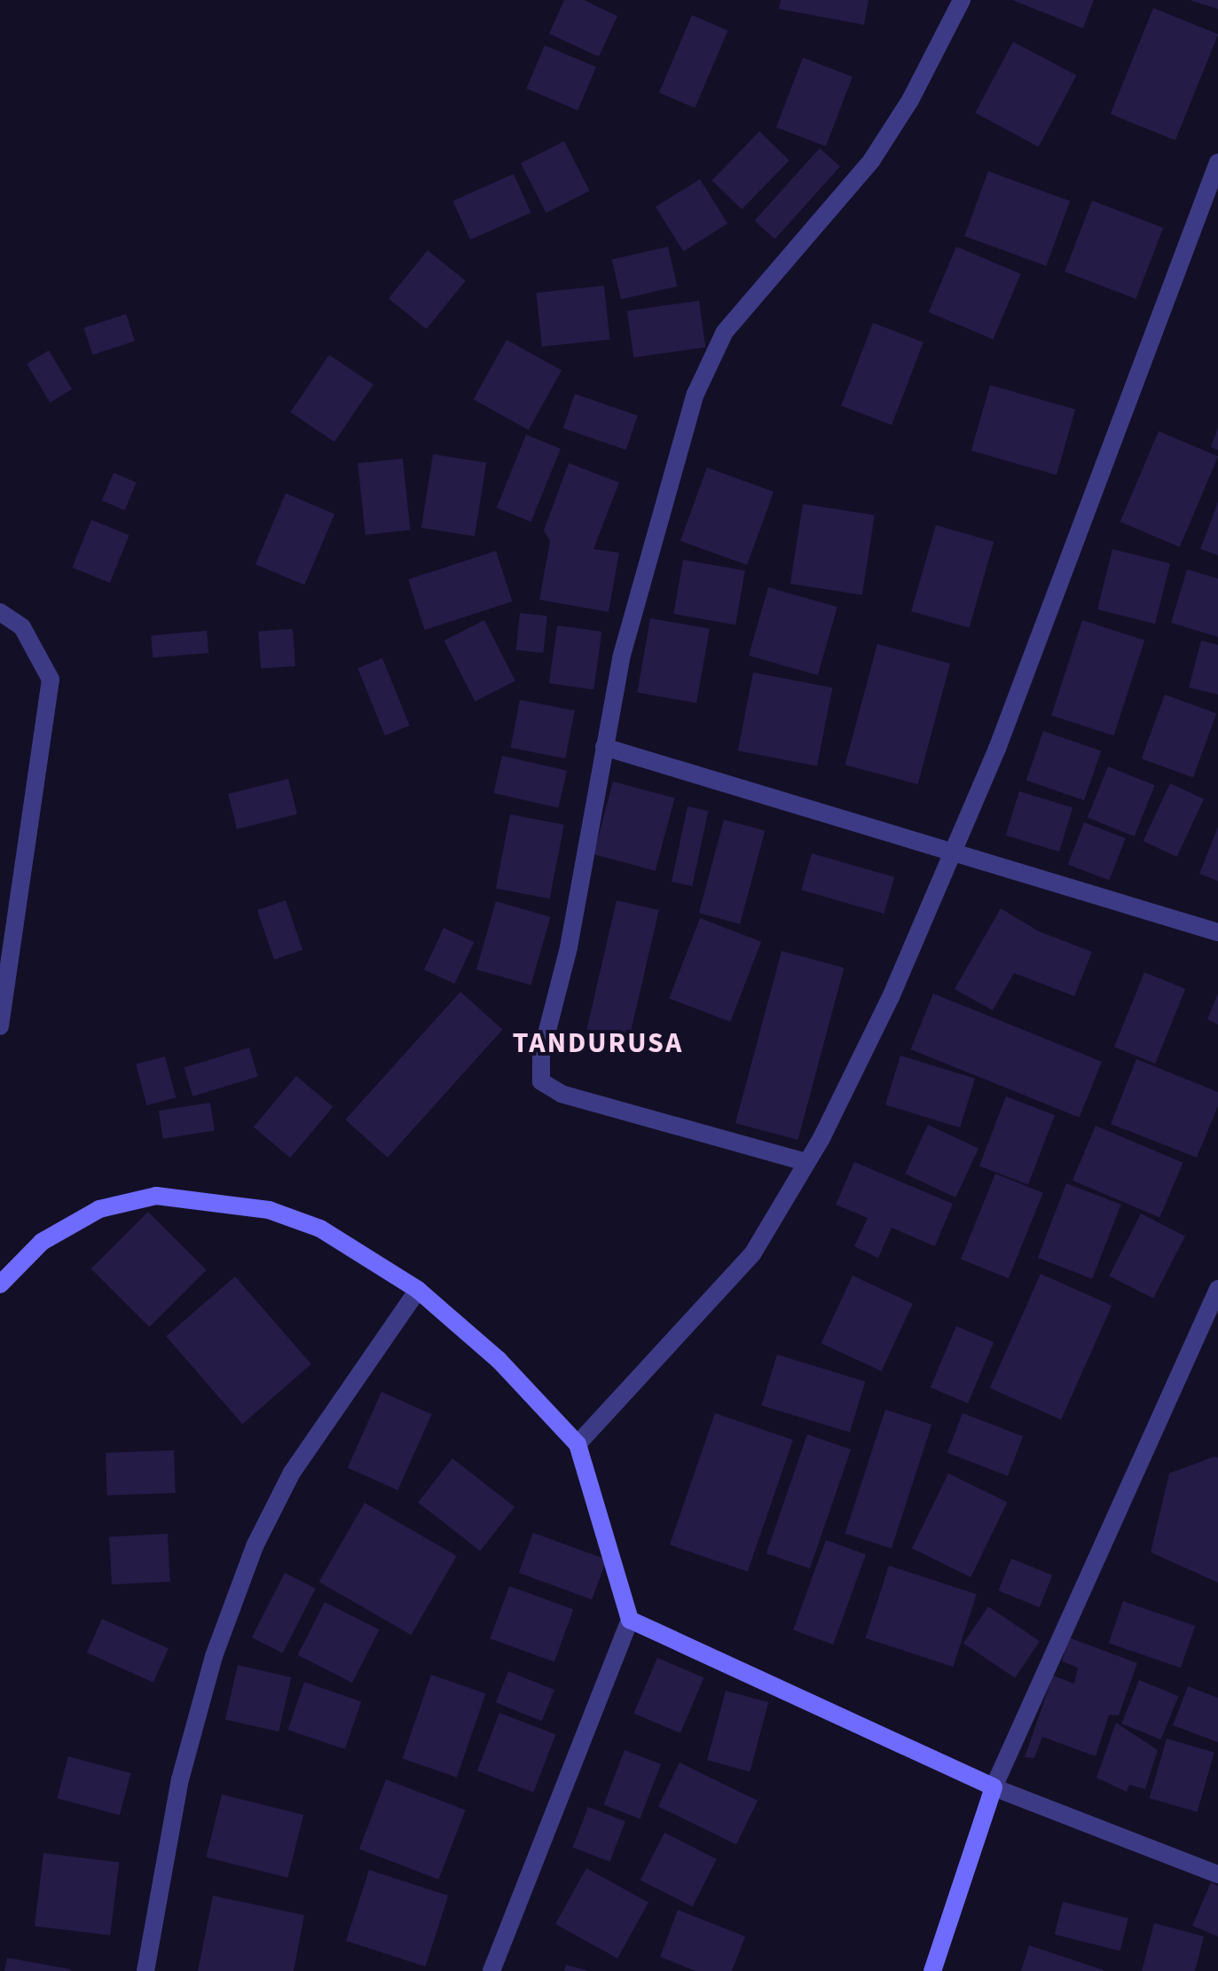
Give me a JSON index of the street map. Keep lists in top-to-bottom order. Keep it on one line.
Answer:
{"districts":["TANDURUSA"]}
